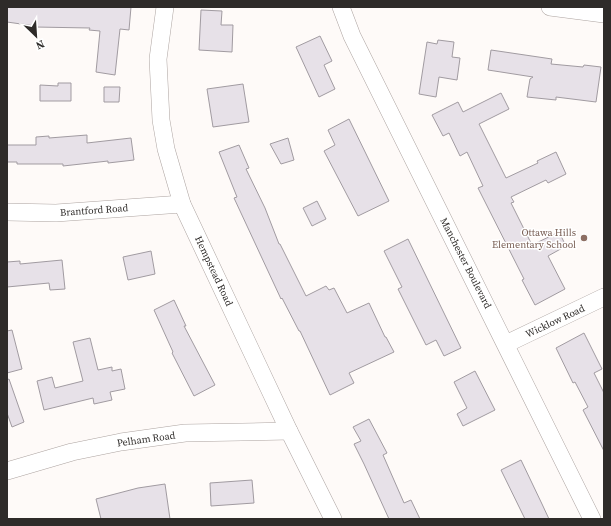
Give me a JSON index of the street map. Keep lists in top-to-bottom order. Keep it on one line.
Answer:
{"streets":{"street":["Brantford Road","Manchester Boulevard","Hempstead Road","Wicklow Road","Pelham Road"]},"crossings":[["Brantford Road","Hempstead Road"],["Manchester Boulevard","Wicklow Road"],["Hempstead Road","Pelham Road"]],"places":["Ottawa Hills Elementary School"],"north":"bottom right"}
